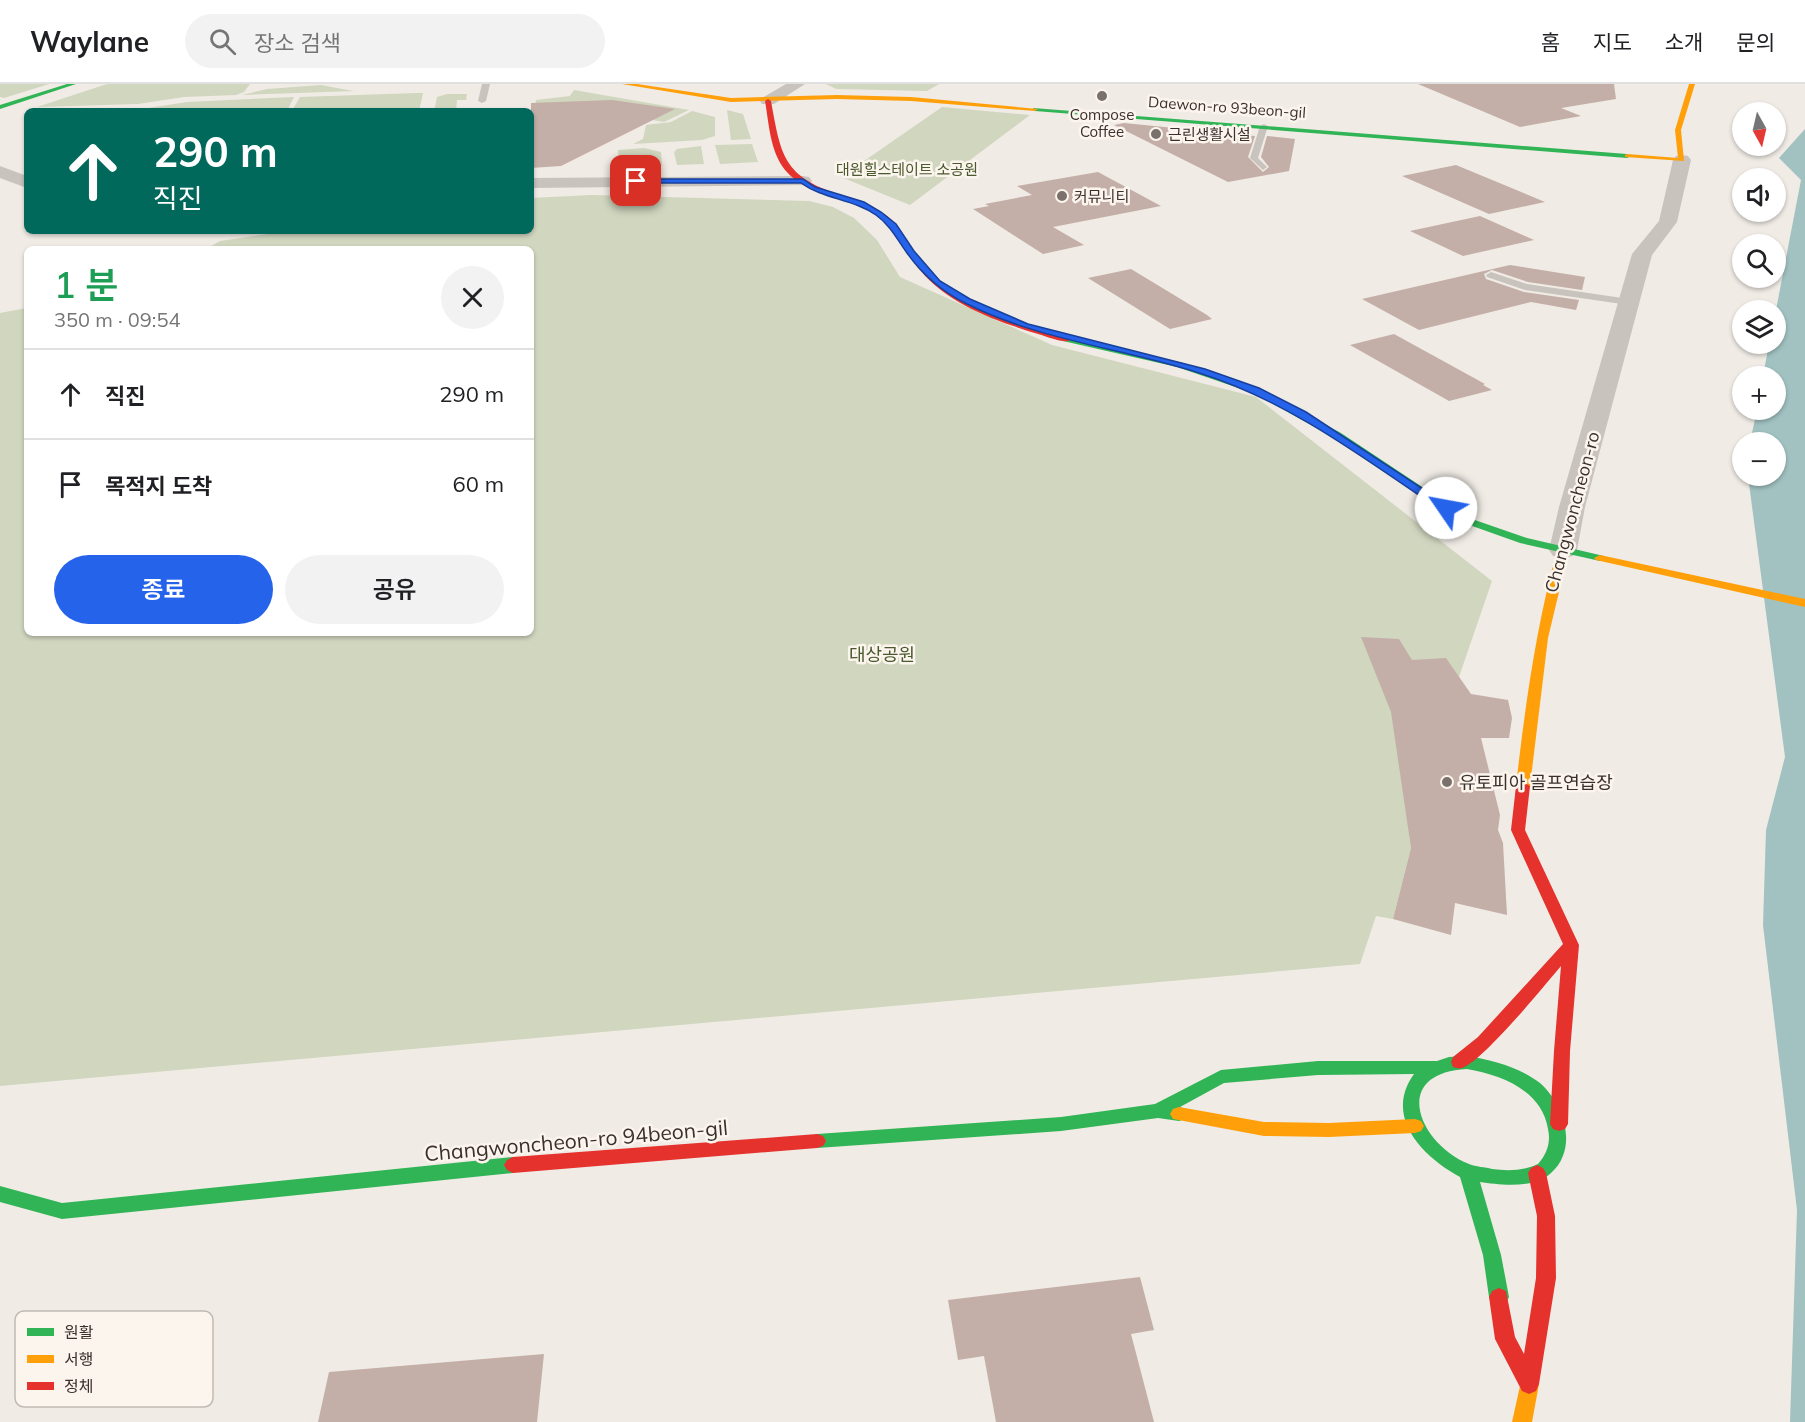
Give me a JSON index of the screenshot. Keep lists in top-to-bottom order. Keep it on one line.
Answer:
{"streets":{"street":["Daewon-ro 93beon-gil","Changwoncheon-ro","Changwoncheon-ro 94beon-gil"]},"crossings":[["Daewon-ro 93beon-gil","Changwoncheon-ro"]],"parks":["대원힐스테이트 소공원","대상공원"],"places":["Compose Coffee","근린생활시설","커뮤니티","유토피아 골프연습장"],"legend":["원활","서행","정체"],"north":"bottom","page":{"header":"Waylane","search":"장소 검색","nav":["홈","지도","소개","문의"],"map_buttons":["+","−"],"turn":["290 m","직진"],"heading":["1 분","350 m · 09:54"],"list":[{"name":"직진","value":"290 m"},{"name":"목적지 도착","value":"60 m"}],"buttons":["종료","공유"]}}
